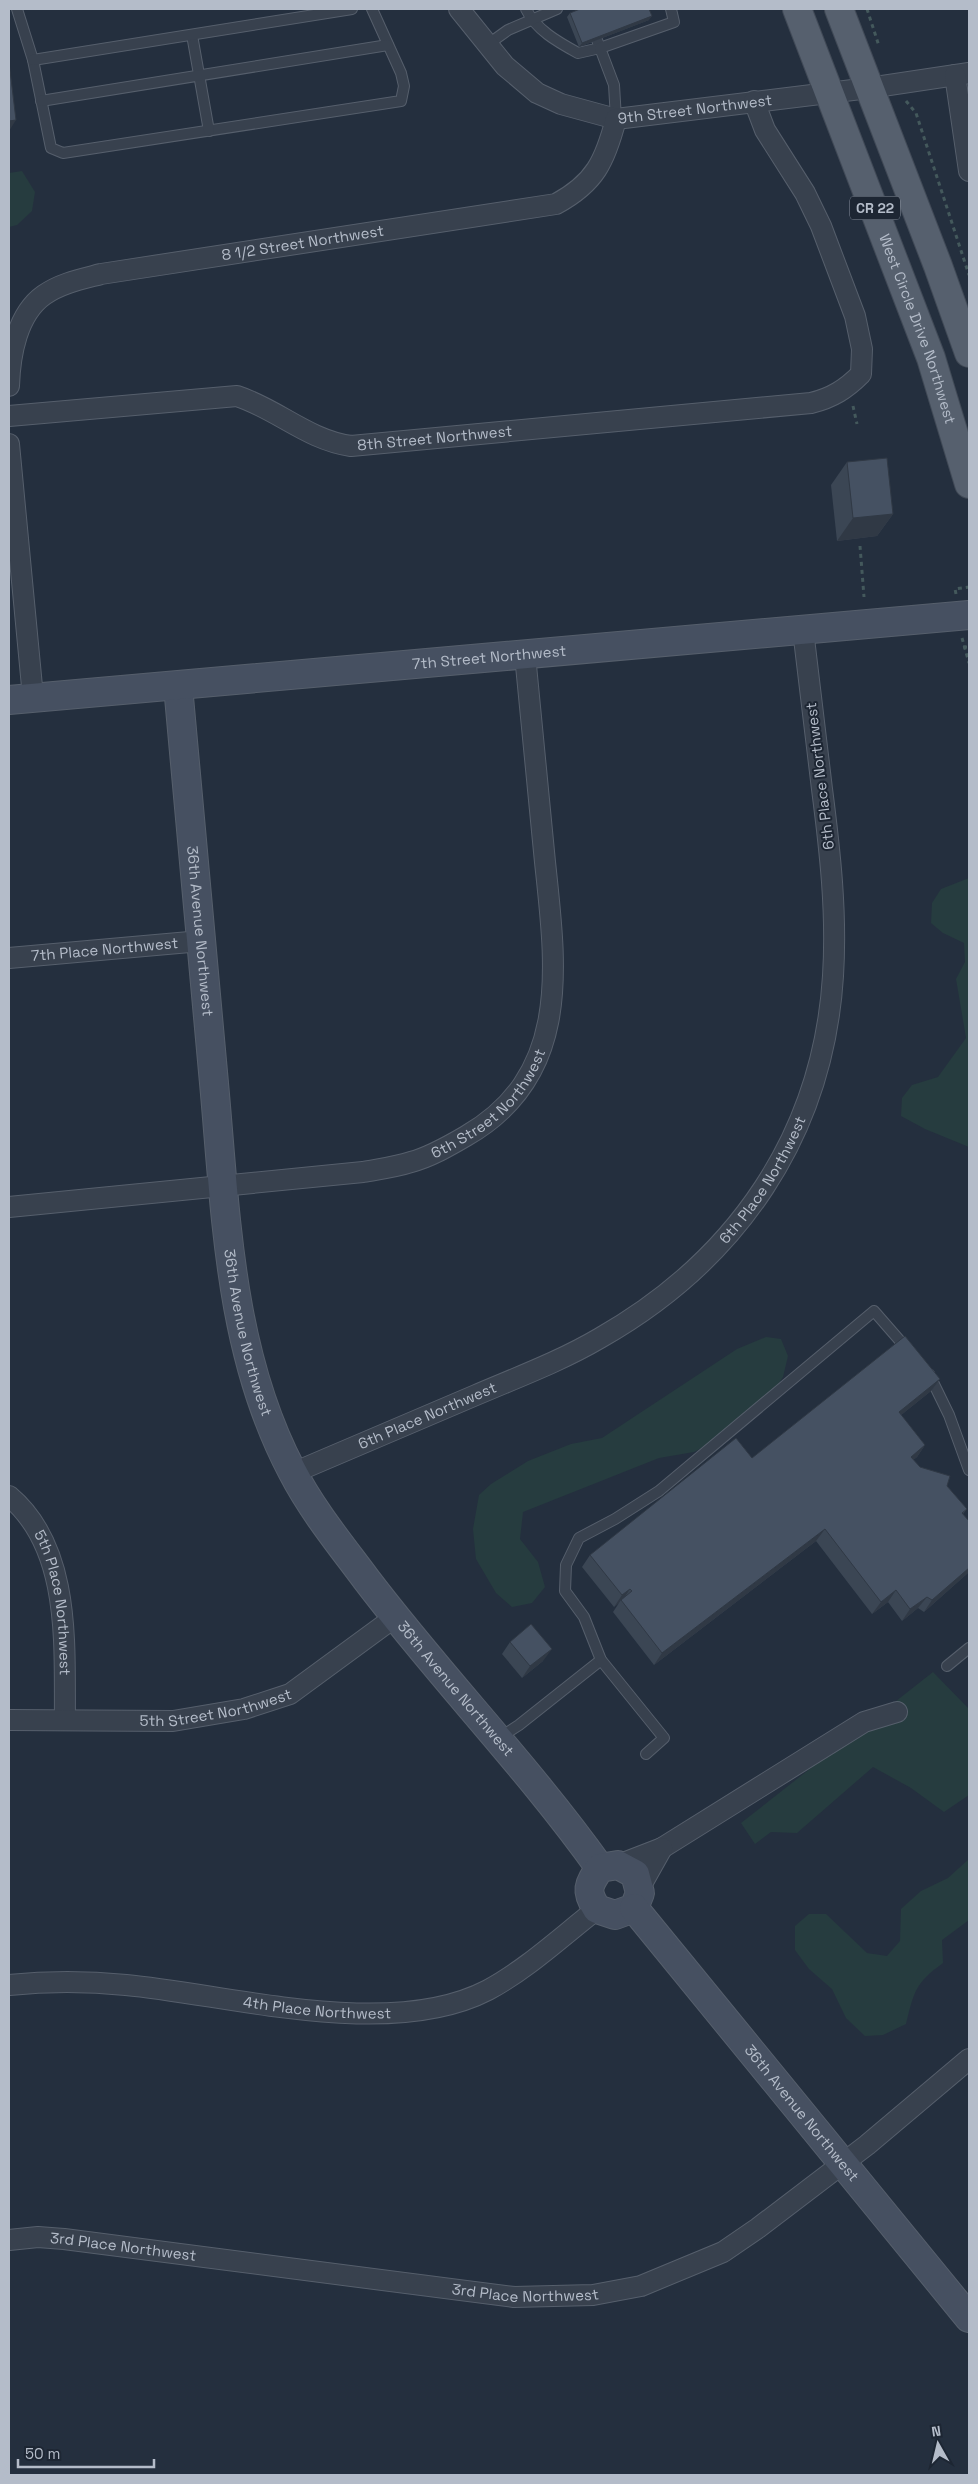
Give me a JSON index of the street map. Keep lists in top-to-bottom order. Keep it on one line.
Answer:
{"streets":{"main road":["CR 22","West Circle Drive Northwest"],"street":["9th Street Northwest","8 1/2 Street Northwest","8th Street Northwest","7th Street Northwest","6th Place Northwest","36th Avenue Northwest","7th Place Northwest","6th Street Northwest","5th Place Northwest","5th Street Northwest","4th Place Northwest","3rd Place Northwest"]},"crossings":[["9th Street Northwest","CR 22"],["9th Street Northwest","8 1/2 Street Northwest"],["9th Street Northwest","West Circle Drive Northwest"],["9th Street Northwest","8th Street Northwest"],["7th Street Northwest","6th Place Northwest"],["7th Street Northwest","36th Avenue Northwest"],["7th Street Northwest","6th Street Northwest"],["6th Place Northwest","36th Avenue Northwest"],["36th Avenue Northwest","7th Place Northwest"],["36th Avenue Northwest","6th Street Northwest"],["36th Avenue Northwest","5th Street Northwest"],["36th Avenue Northwest","4th Place Northwest"],["36th Avenue Northwest","3rd Place Northwest"],["5th Place Northwest","5th Street Northwest"]],"scale_bar":"50 m","north":"top"}
